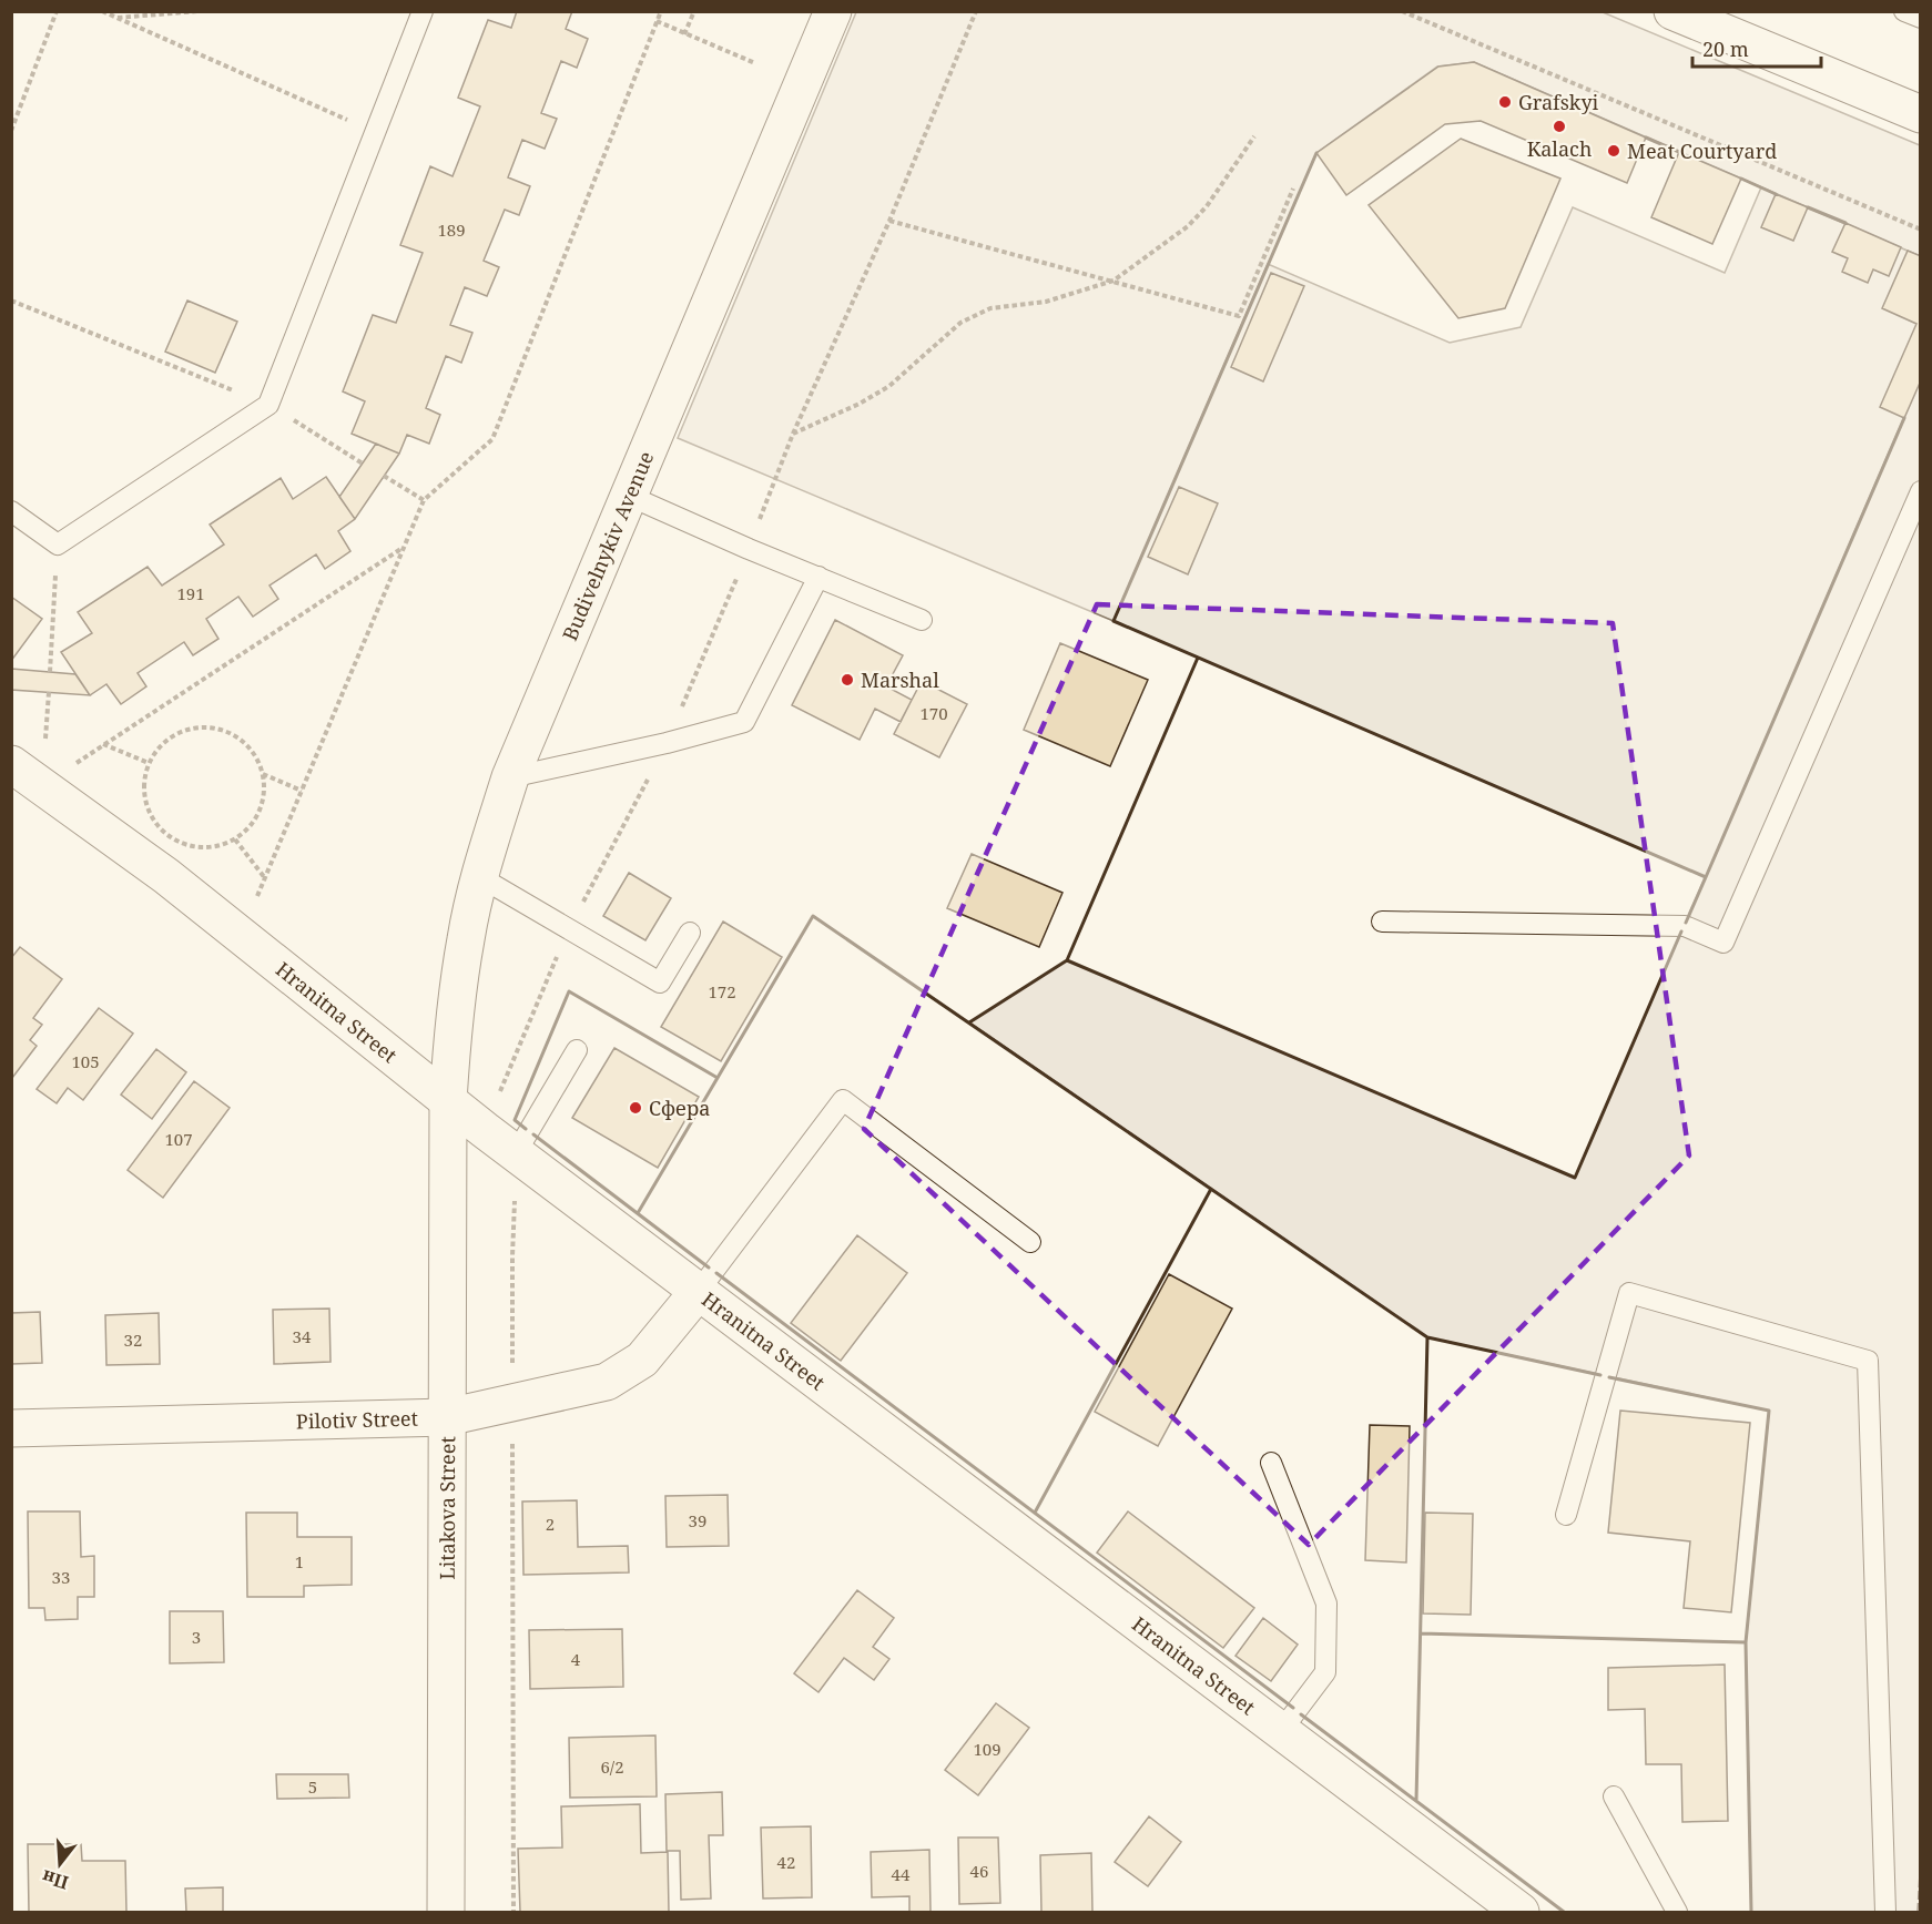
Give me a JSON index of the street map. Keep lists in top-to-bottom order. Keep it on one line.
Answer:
{"streets":{"street":["Budivelnykiv Avenue","Hranitna Street","Pilotiv Street","Litakova Street"]},"crossings":[["Budivelnykiv Avenue","Hranitna Street"],["Budivelnykiv Avenue","Litakova Street"],["Hranitna Street","Pilotiv Street"],["Hranitna Street","Litakova Street"],["Pilotiv Street","Litakova Street"]],"places":["Grafskyi","Kalach","Meat Courtyard","Marshal","Сфера"],"house_numbers":["189","191","170","172","105","107","34","32","39","2","1","33","3","4","109","6/2","5","42","46","44"],"scale_bar":"20 m","north":"bottom"}
